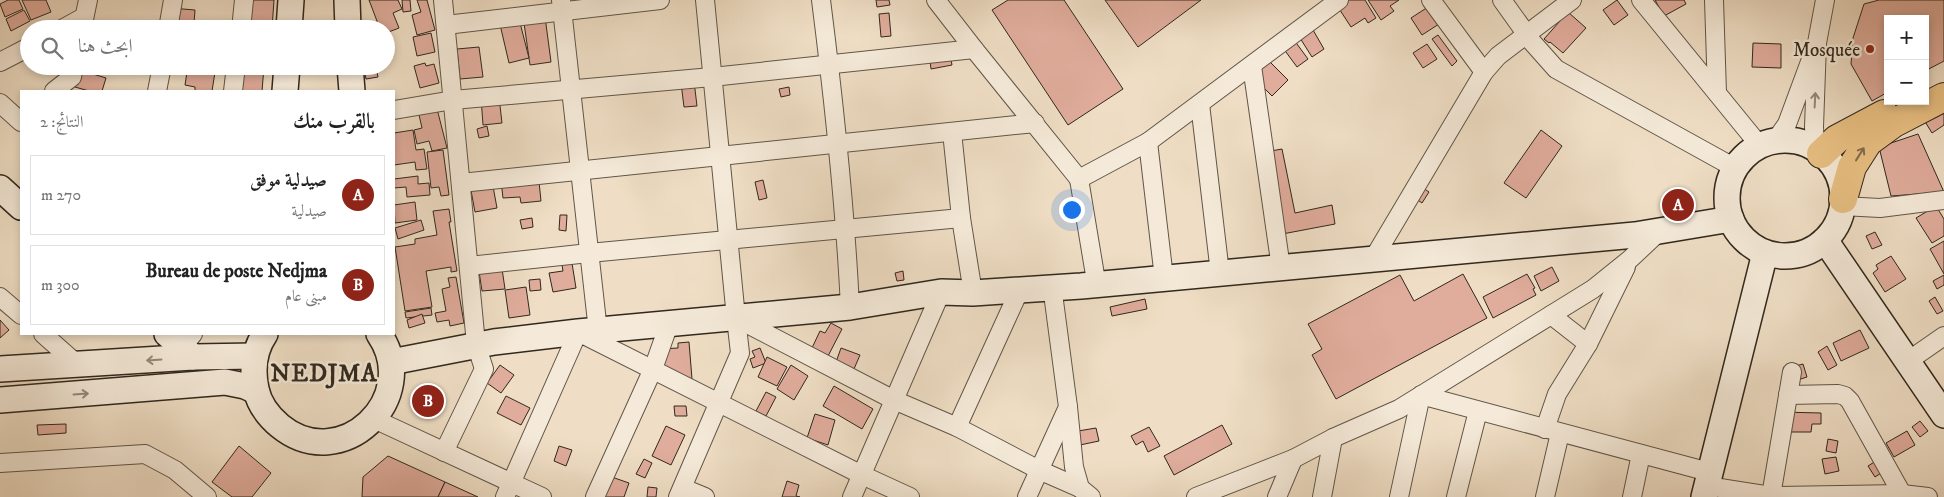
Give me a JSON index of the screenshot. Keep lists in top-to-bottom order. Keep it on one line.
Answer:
{"districts":["NEDJMA"],"places":["Mosquée"],"page":{"map_buttons":["+","−"],"search":"ابحث هنا","heading":["بالقرب منك","النتائج: 2"],"list":[{"mark":"A","name":"صيدلية موفق","note":"صيدلية","value":"270 m"},{"mark":"B","name":"Bureau de poste Nedjma","note":"مبنى عام","value":"300 m"}],"pins":["A","B"]}}
